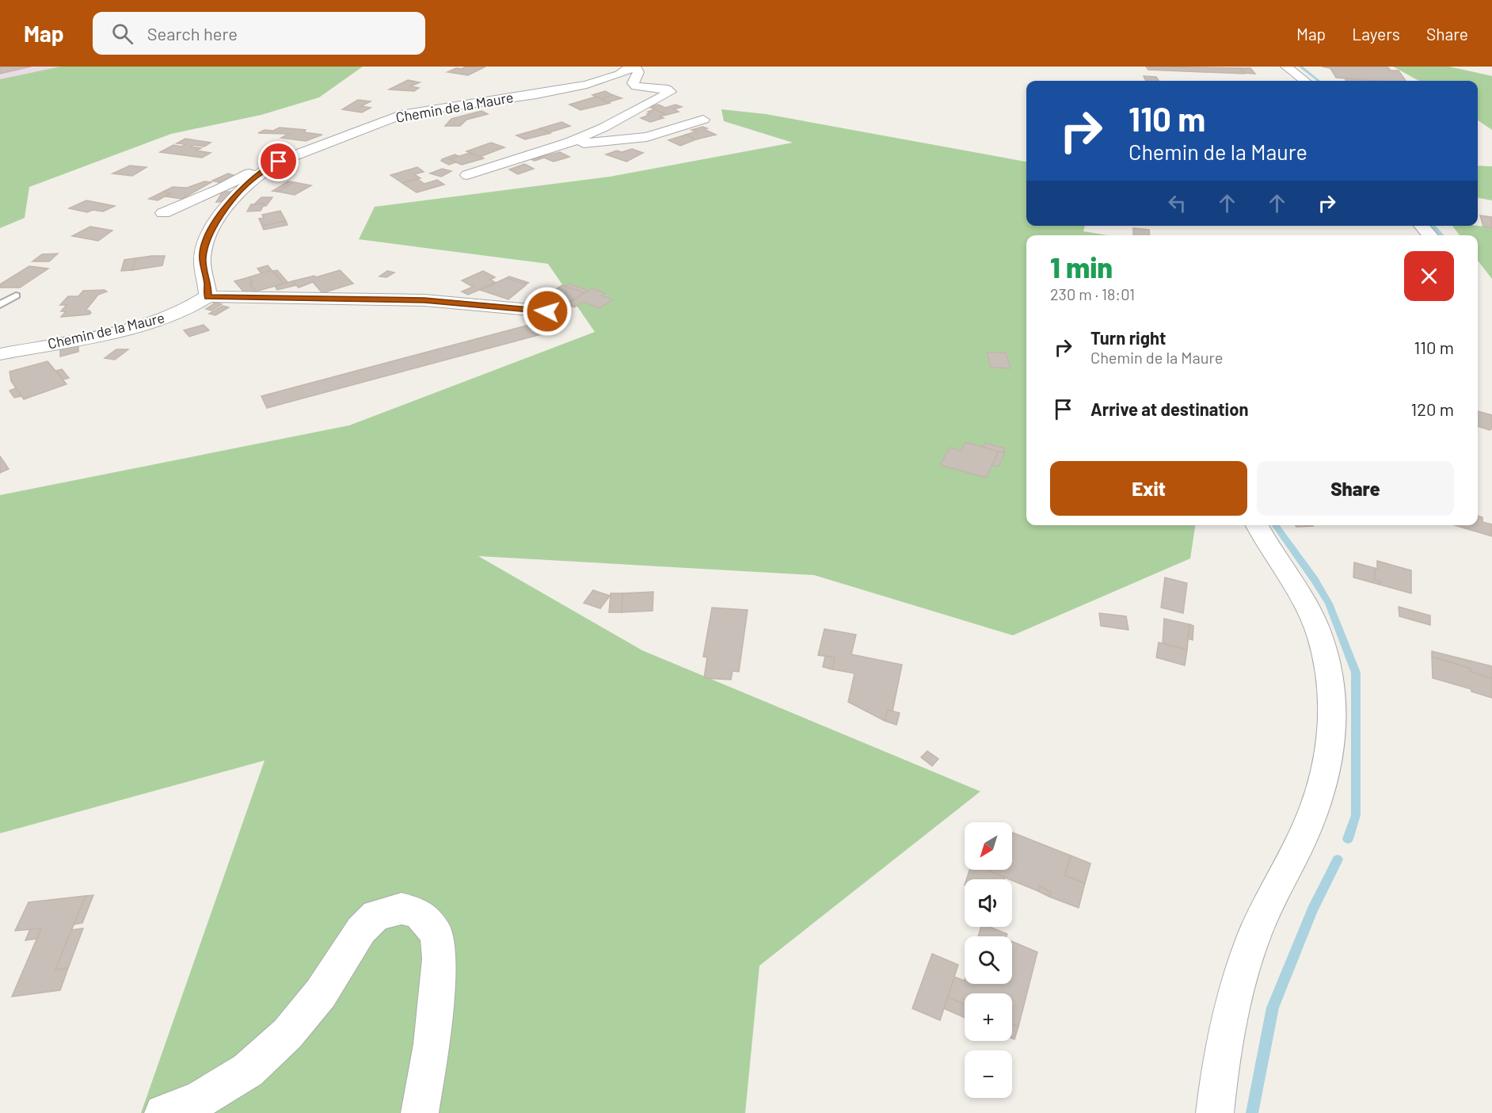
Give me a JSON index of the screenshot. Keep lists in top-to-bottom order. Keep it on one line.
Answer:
{"streets":{"street":["Chemin de la Maure"]},"north":"bottom left","page":{"header":"Map","search":"Search here","nav":["Map","Layers","Share"],"turn":["110 m","Chemin de la Maure"],"heading":["1 min","230 m · 18:01"],"list":[{"name":"Turn right","note":"Chemin de la Maure","value":"110 m"},{"name":"Arrive at destination","value":"120 m"}],"buttons":["Exit","Share"],"map_buttons":["+","−"]}}
